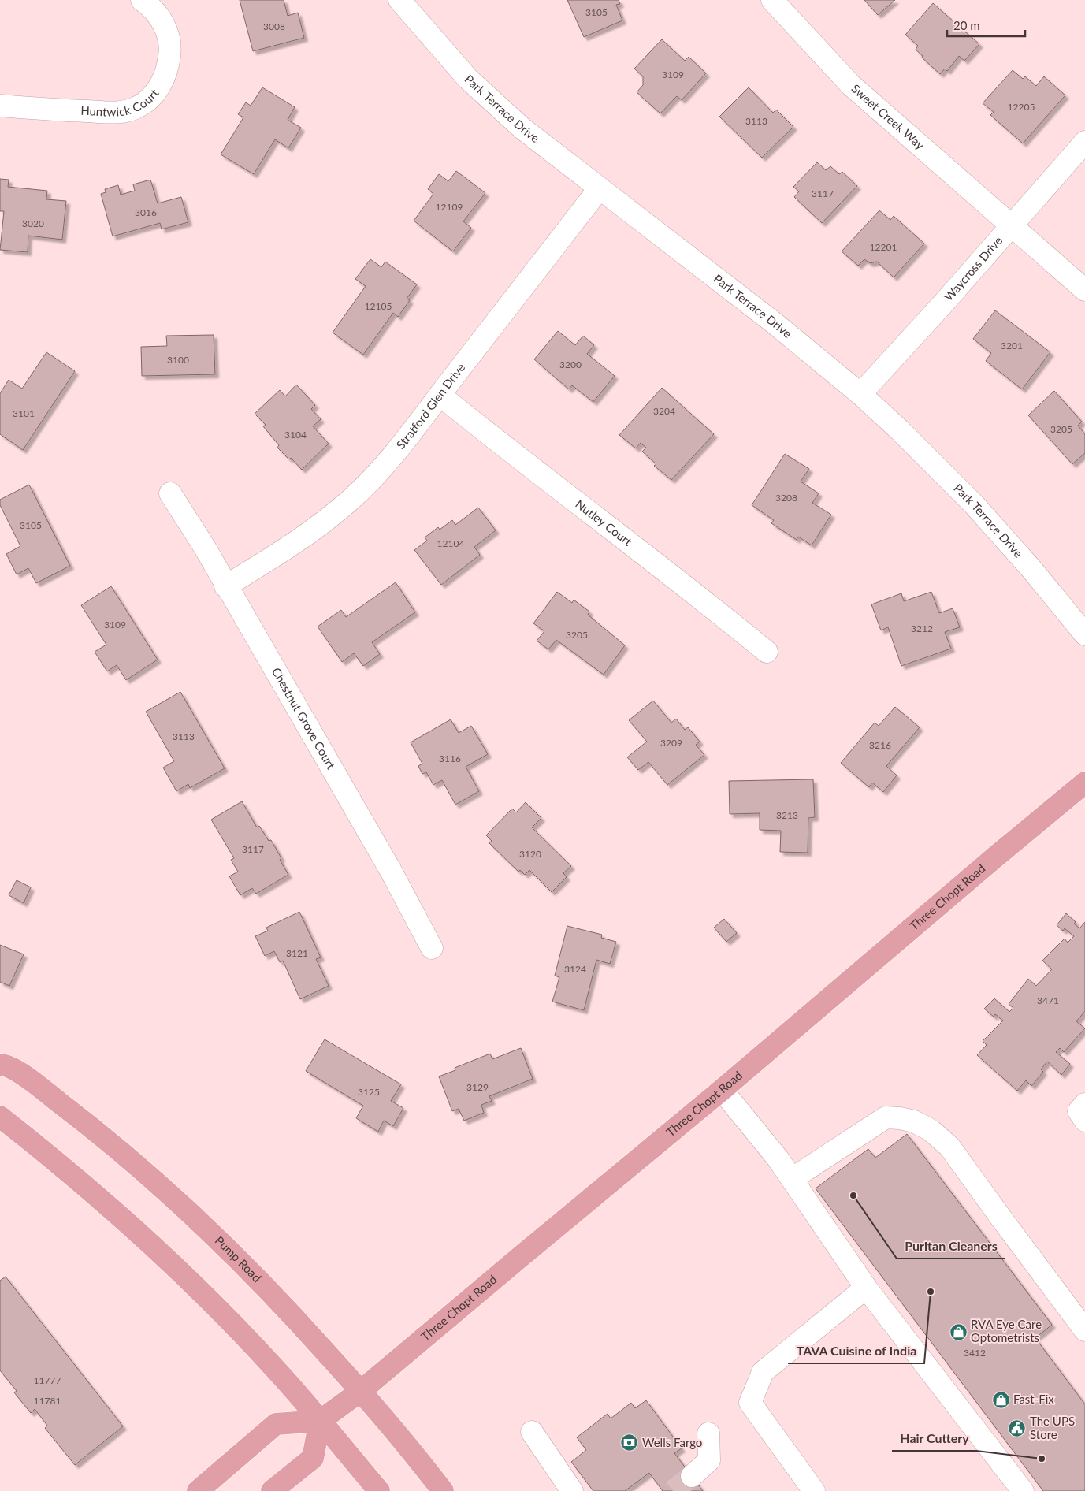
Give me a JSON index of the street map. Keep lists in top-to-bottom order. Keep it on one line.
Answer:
{"streets":{"main road":["Three Chopt Road","Pump Road"],"street":["Huntwick Court","Park Terrace Drive","Sweet Creek Way","Waycross Drive","Stratford Glen Drive","Nutley Court","Chestnut Grove Court"]},"crossings":[["Park Terrace Drive","Waycross Drive"],["Park Terrace Drive","Stratford Glen Drive"],["Sweet Creek Way","Waycross Drive"],["Stratford Glen Drive","Nutley Court"],["Stratford Glen Drive","Chestnut Grove Court"],["Three Chopt Road","Pump Road"]],"places":{"other":["Puritan Cleaners","TAVA Cuisine of India","Hair Cuttery"],"shop":["RVA Eye Care Optometrists","Fast-Fix"],"public building":["The UPS Store"],"bank":["Wells Fargo"]},"house_numbers":["3105","3008","3109","12205","3113","3117","12109","3016","3020","12201","12105","3201","3100","3200","3204","3101","3205","3104","3208","3105","12104","3109","3212","3205","3113","3209","3216","3116","3213","3117","3120","3121","3124","3471","3129","3125","3412","11777","11781"],"scale_bar":"20 m"}
